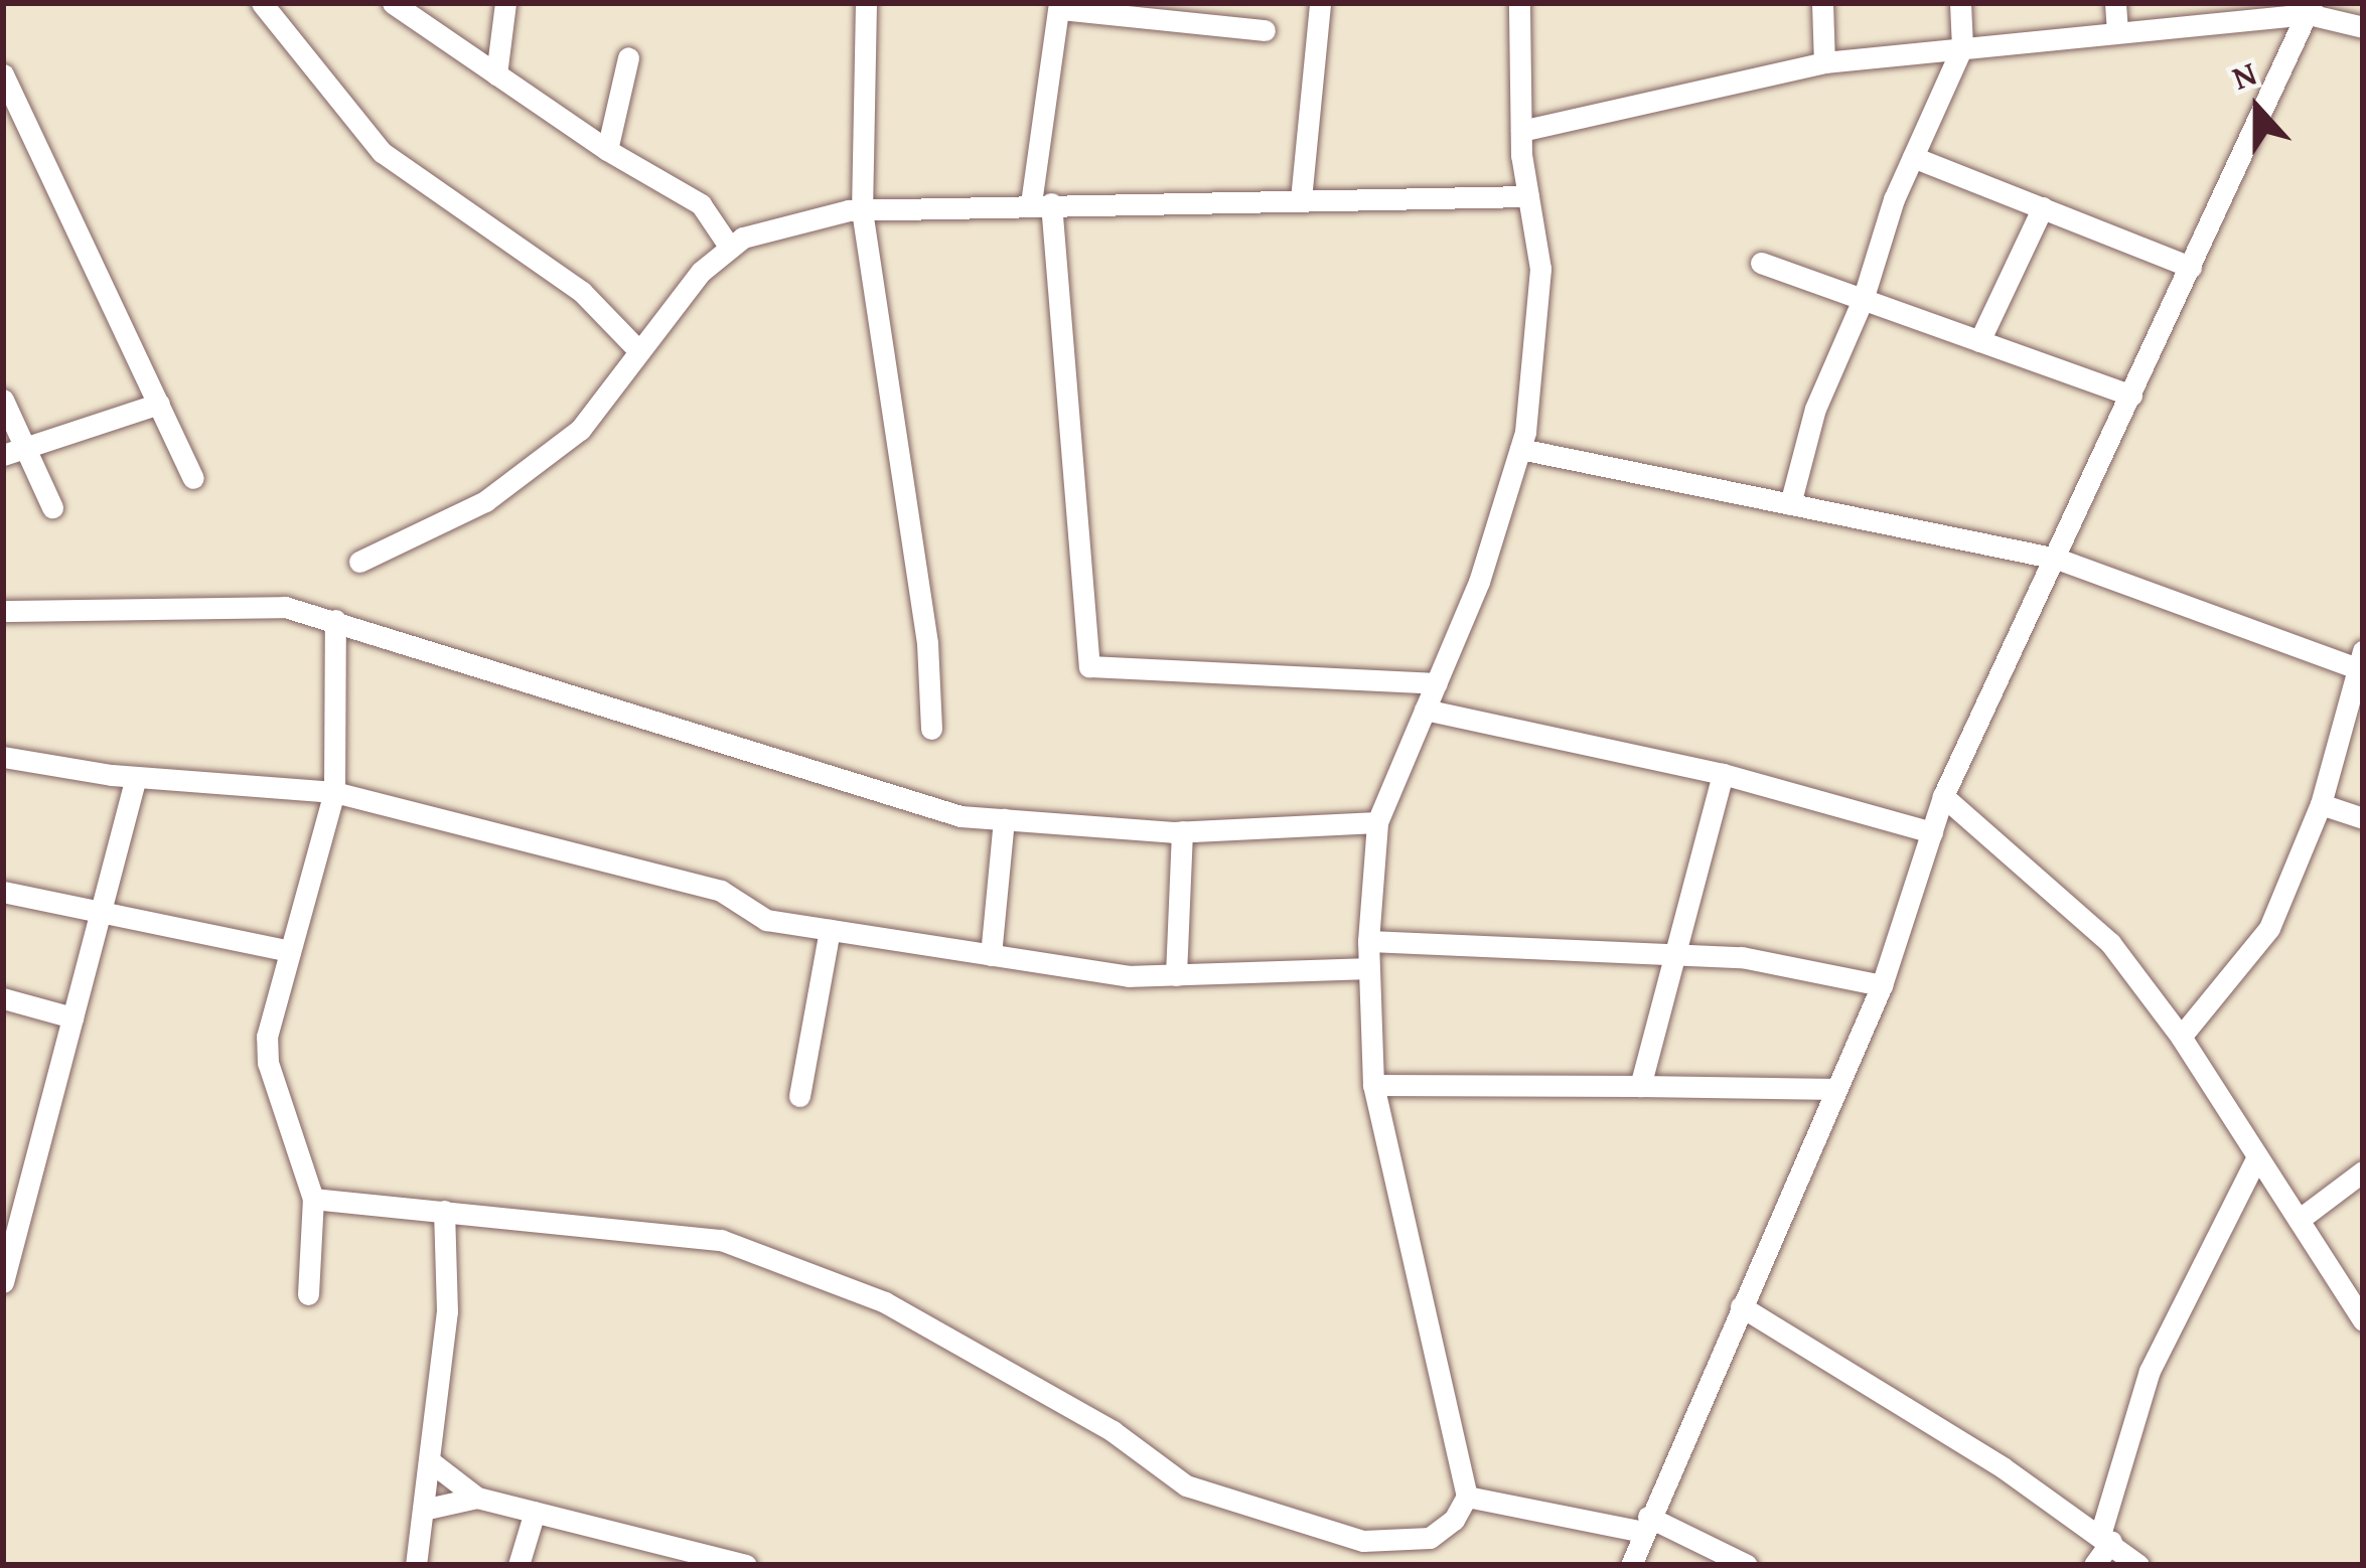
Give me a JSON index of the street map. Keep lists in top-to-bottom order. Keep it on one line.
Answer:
{"north":"top"}
